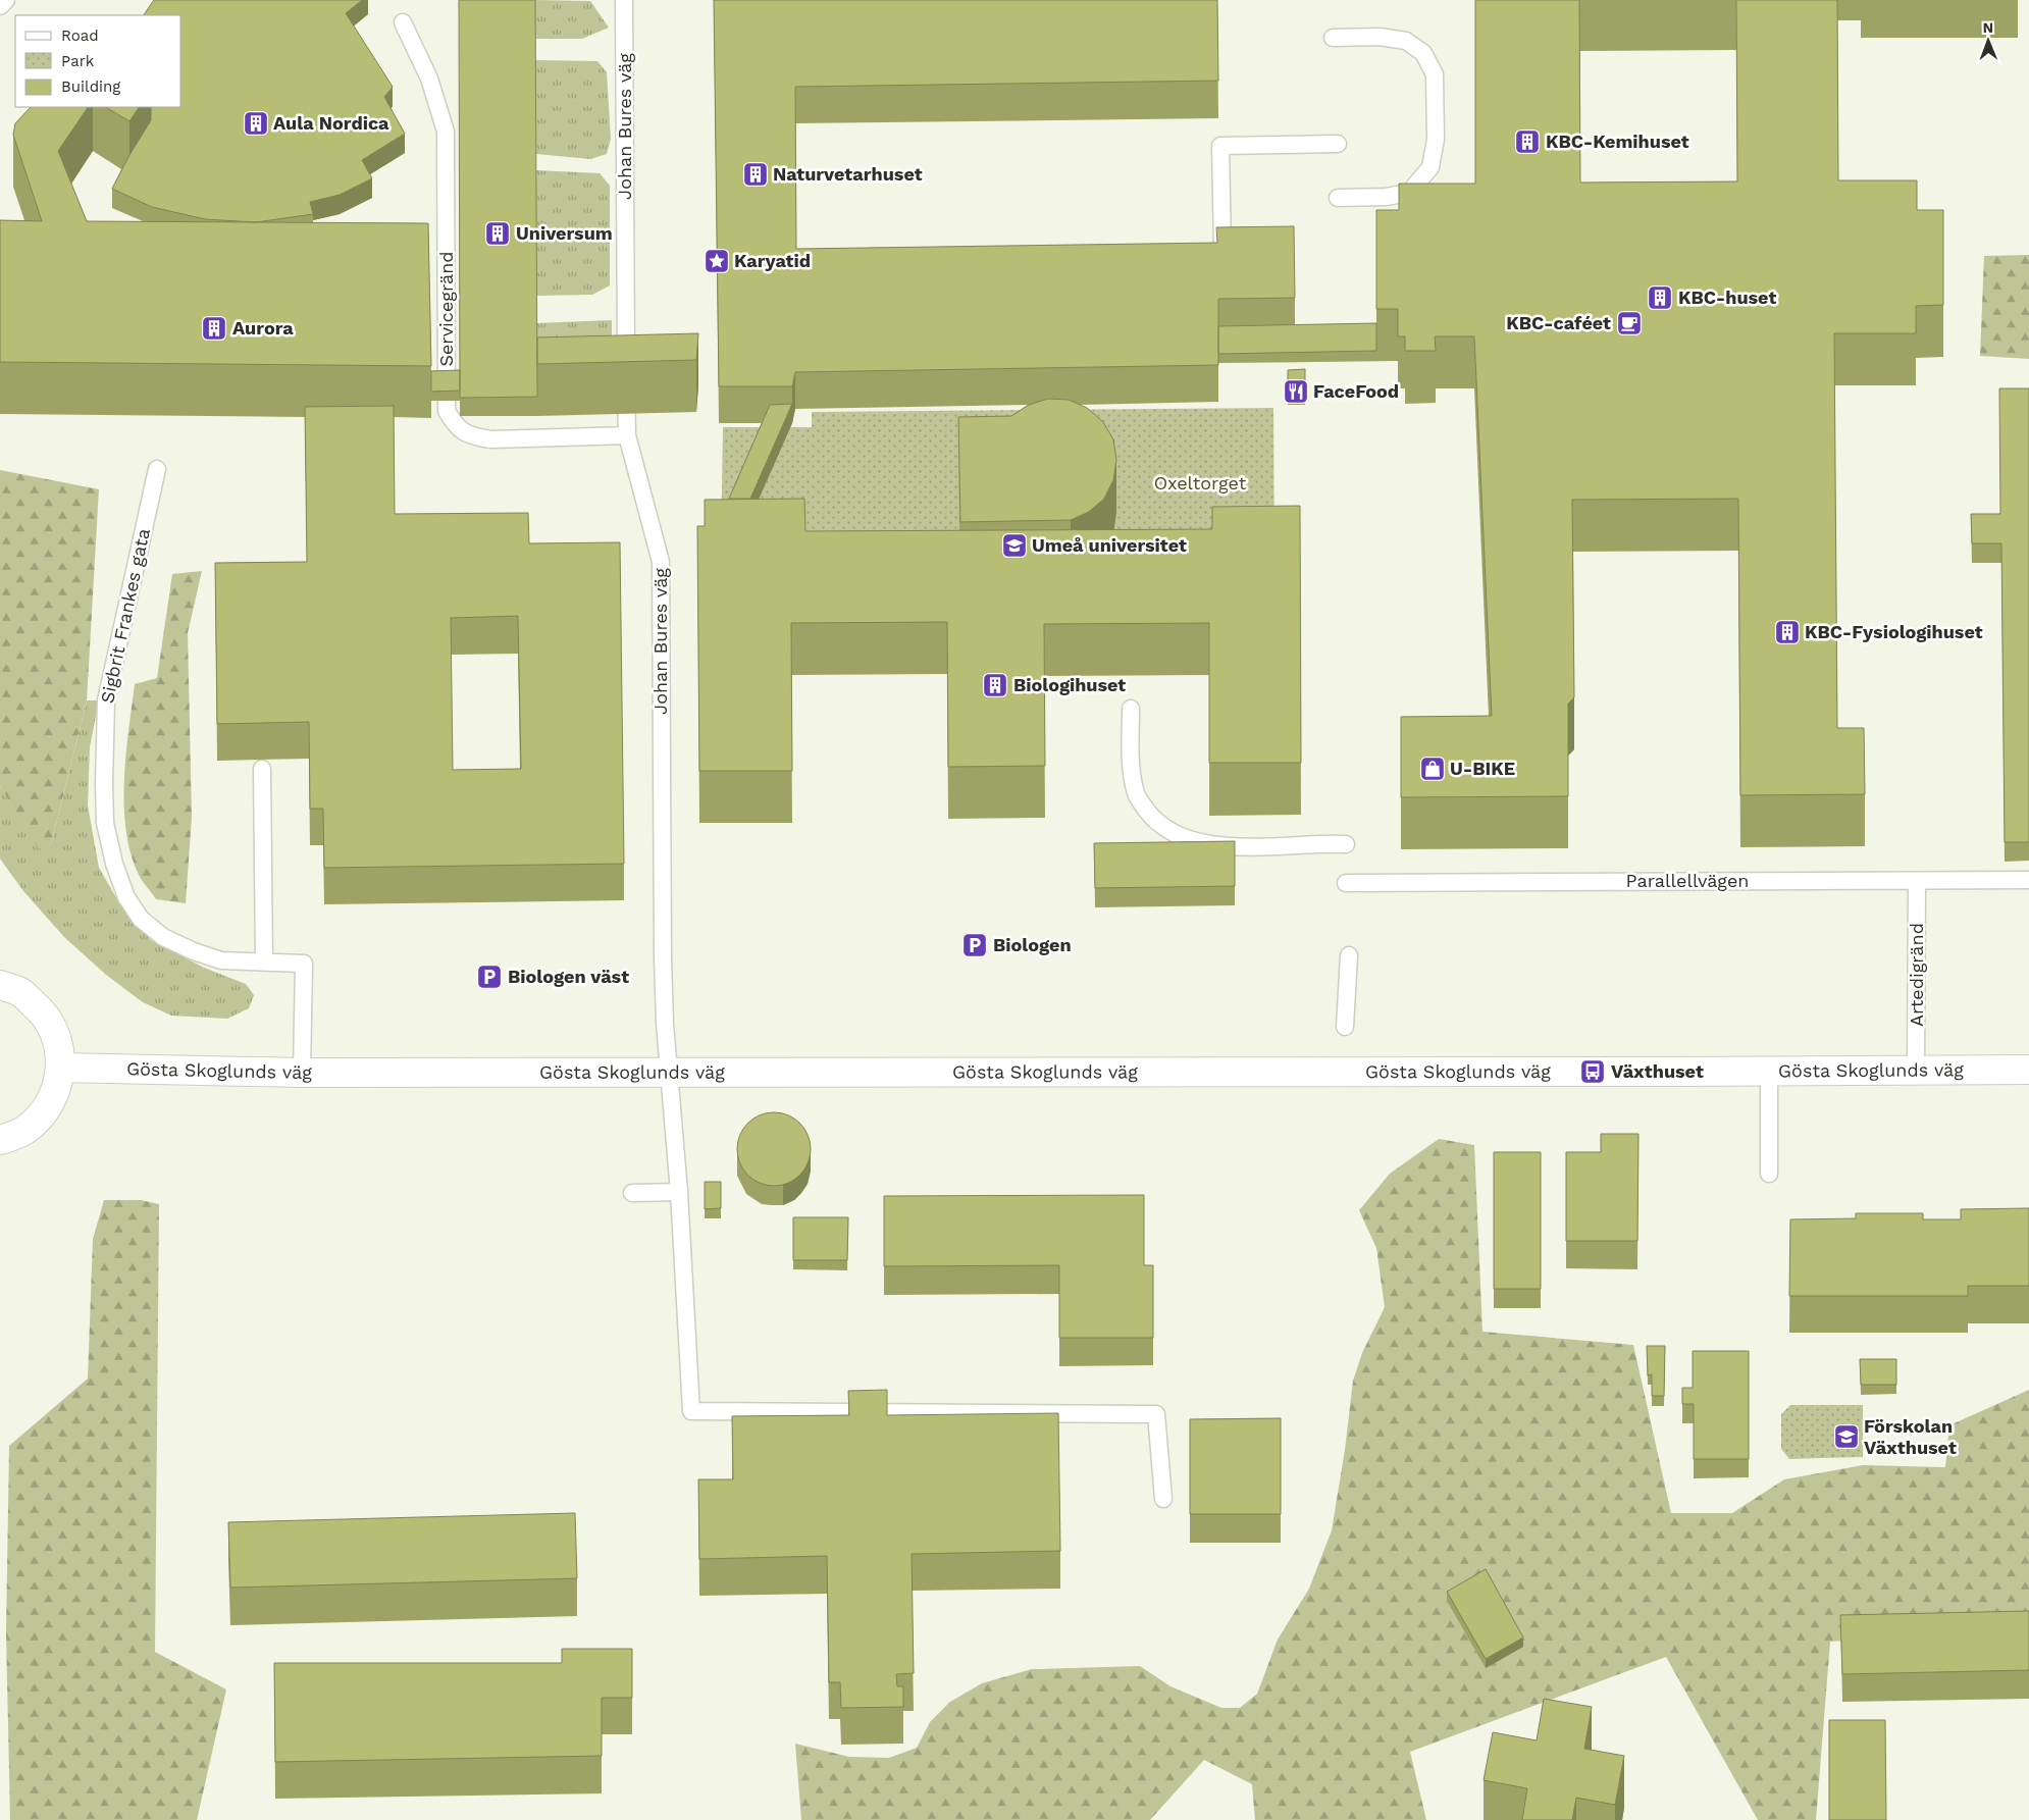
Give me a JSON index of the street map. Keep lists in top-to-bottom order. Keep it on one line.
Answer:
{"streets":{"street":["Gösta Skoglunds väg"],"lane":["Johan Bures väg","Servicegränd","Sigbrit Frankes gata","Parallellvägen","Artedigränd"]},"crossings":[["Johan Bures väg","Servicegränd"],["Johan Bures väg","Gösta Skoglunds väg"],["Sigbrit Frankes gata","Gösta Skoglunds väg"],["Parallellvägen","Artedigränd"],["Artedigränd","Gösta Skoglunds väg"]],"parks":["Oxeltorget"],"places":{"building":["Aula Nordica","KBC-Kemihuset","Naturvetarhuset","Universum","KBC-huset","Aurora","KBC-Fysiologihuset","Biologihuset"],"place":["Karyatid"],"cafe":["KBC-caféet"],"restaurant":["FaceFood"],"school or university":["Umeå universitet","Förskolan Växthuset"],"shop":["U-BIKE"],"parking":["Biologen","Biologen väst"],"bus stop":["Växthuset"]},"legend":["Road","Park","Building"],"north":"top"}
